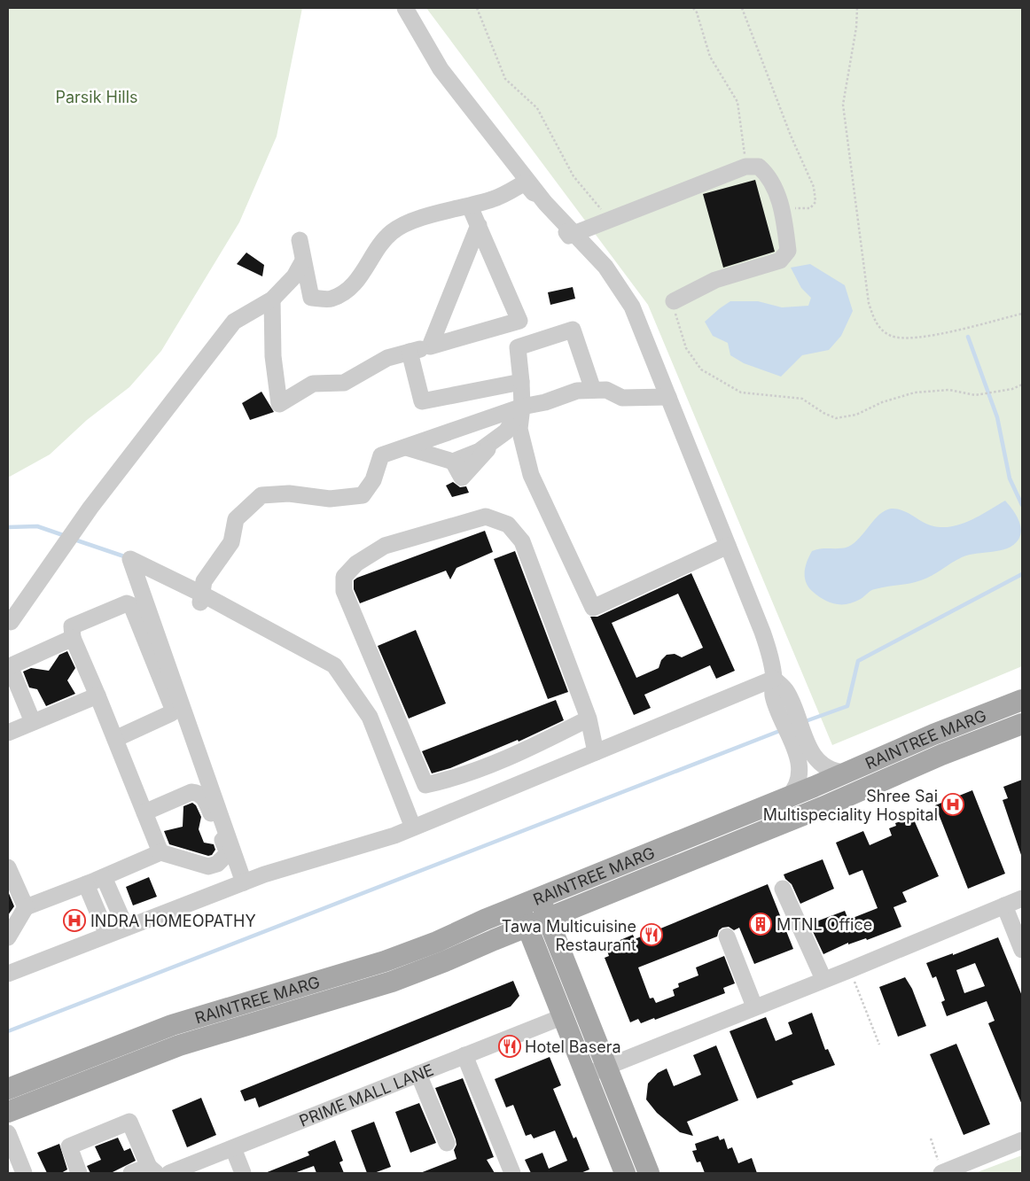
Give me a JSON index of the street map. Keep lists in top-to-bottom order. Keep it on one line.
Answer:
{"streets":{"main road":["RAINTREE MARG"],"street":["PRIME MALL LANE"]},"parks":["Parsik Hills"],"places":{"hospital":["Shree Sai Multispeciality Hospital","INDRA HOMEOPATHY"],"building":["MTNL Office"],"restaurant":["Tawa Multicuisine Restaurant","Hotel Basera"]}}
